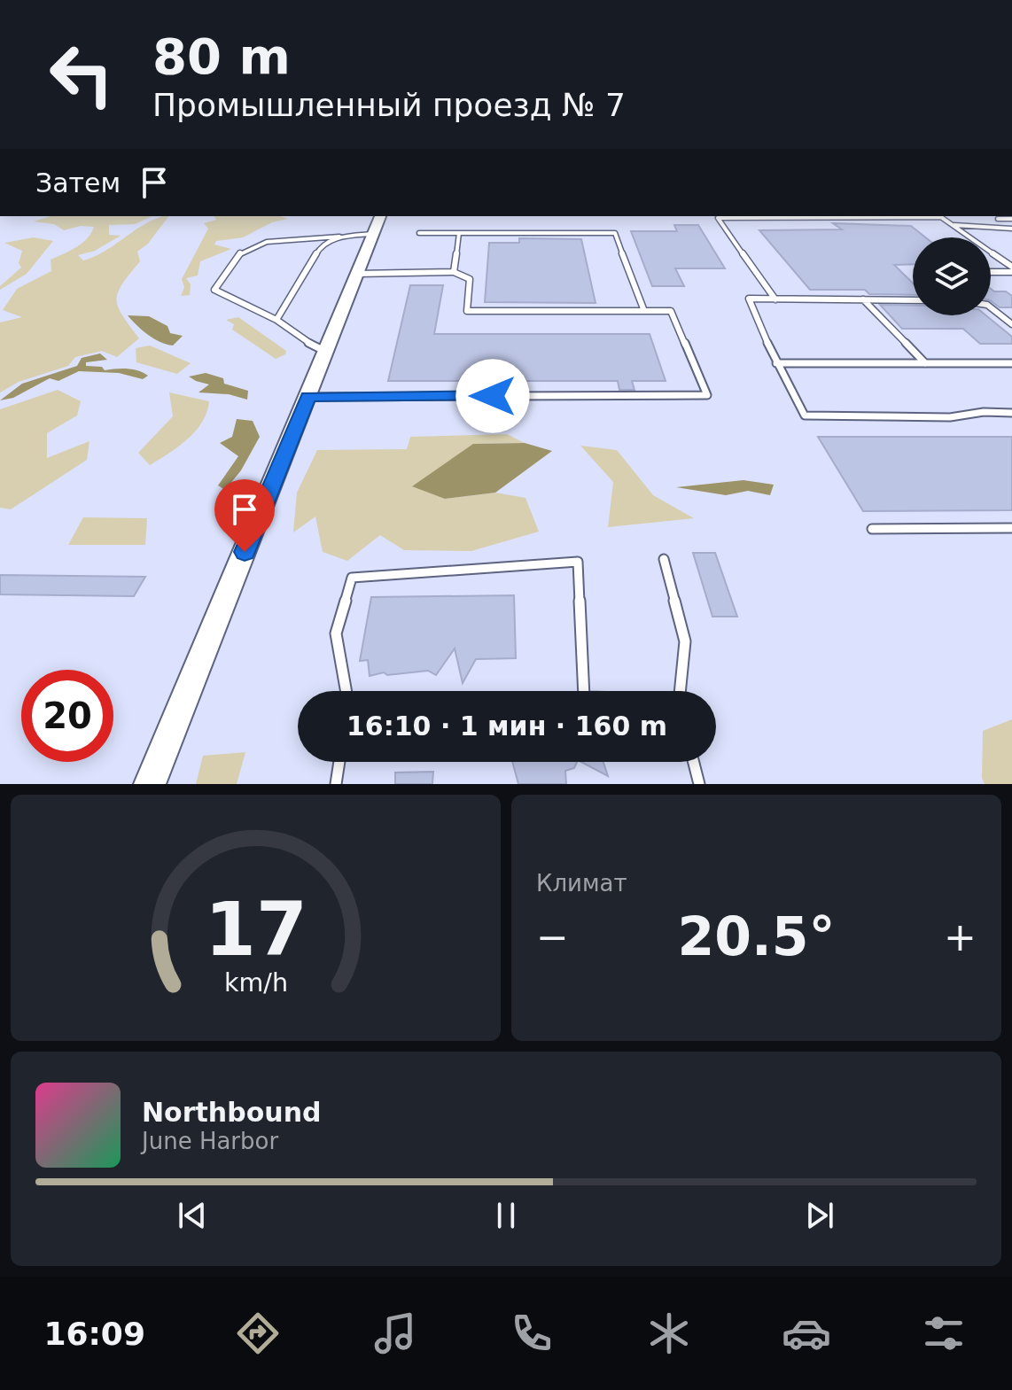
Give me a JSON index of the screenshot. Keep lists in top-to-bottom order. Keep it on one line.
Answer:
{"page":{"turn":["80 m","Промышленный проезд № 7"],"then":"Затем","limit":"20","trip":"16:10 · 1 мин · 160 m","tile":"Климат","heat":["−","20.5°","+"],"song":["Northbound","June Harbor"],"tabs":"16:09","gauge":["17","km/h"]}}
